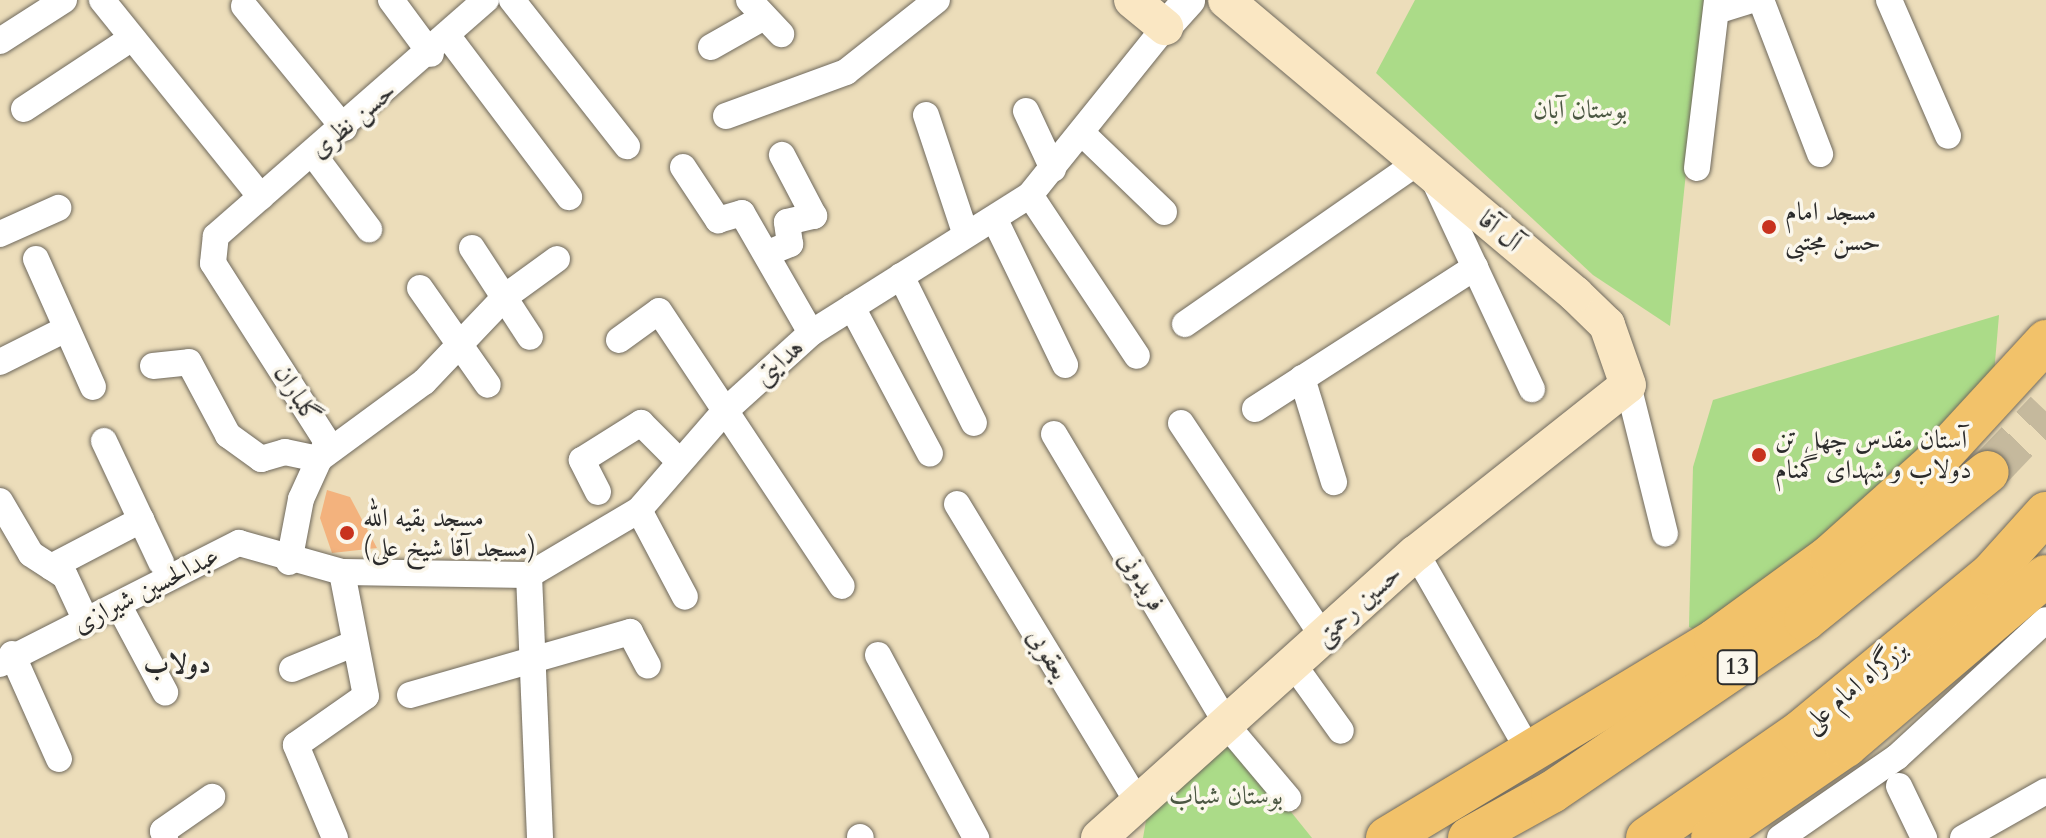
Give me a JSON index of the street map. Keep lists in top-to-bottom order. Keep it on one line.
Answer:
{"streets":{"highway":["13","بزرگراه امام علی"],"main road":["آل آقا","حسین رحمتی"],"street":["حسن نظری","هدایتی","گلباران","فریدونی","عبدالحسین شیرازی","یعقوبی"]},"crossings":[["حسن نظری","گلباران"],["آل آقا","حسین رحمتی"],["گلباران","عبدالحسین شیرازی"],["فریدونی","حسین رحمتی"],["حسین رحمتی","یعقوبی"]],"districts":["دولاب"],"parks":["بوستان آبان","بوستان شباب"],"places":["مسجد امام حسن مجتبی","آستان مقدس چهل تن دولاب و شهدای گمنام","مسجد بقیه الله (مسجد آقا شیخ علی)"]}
